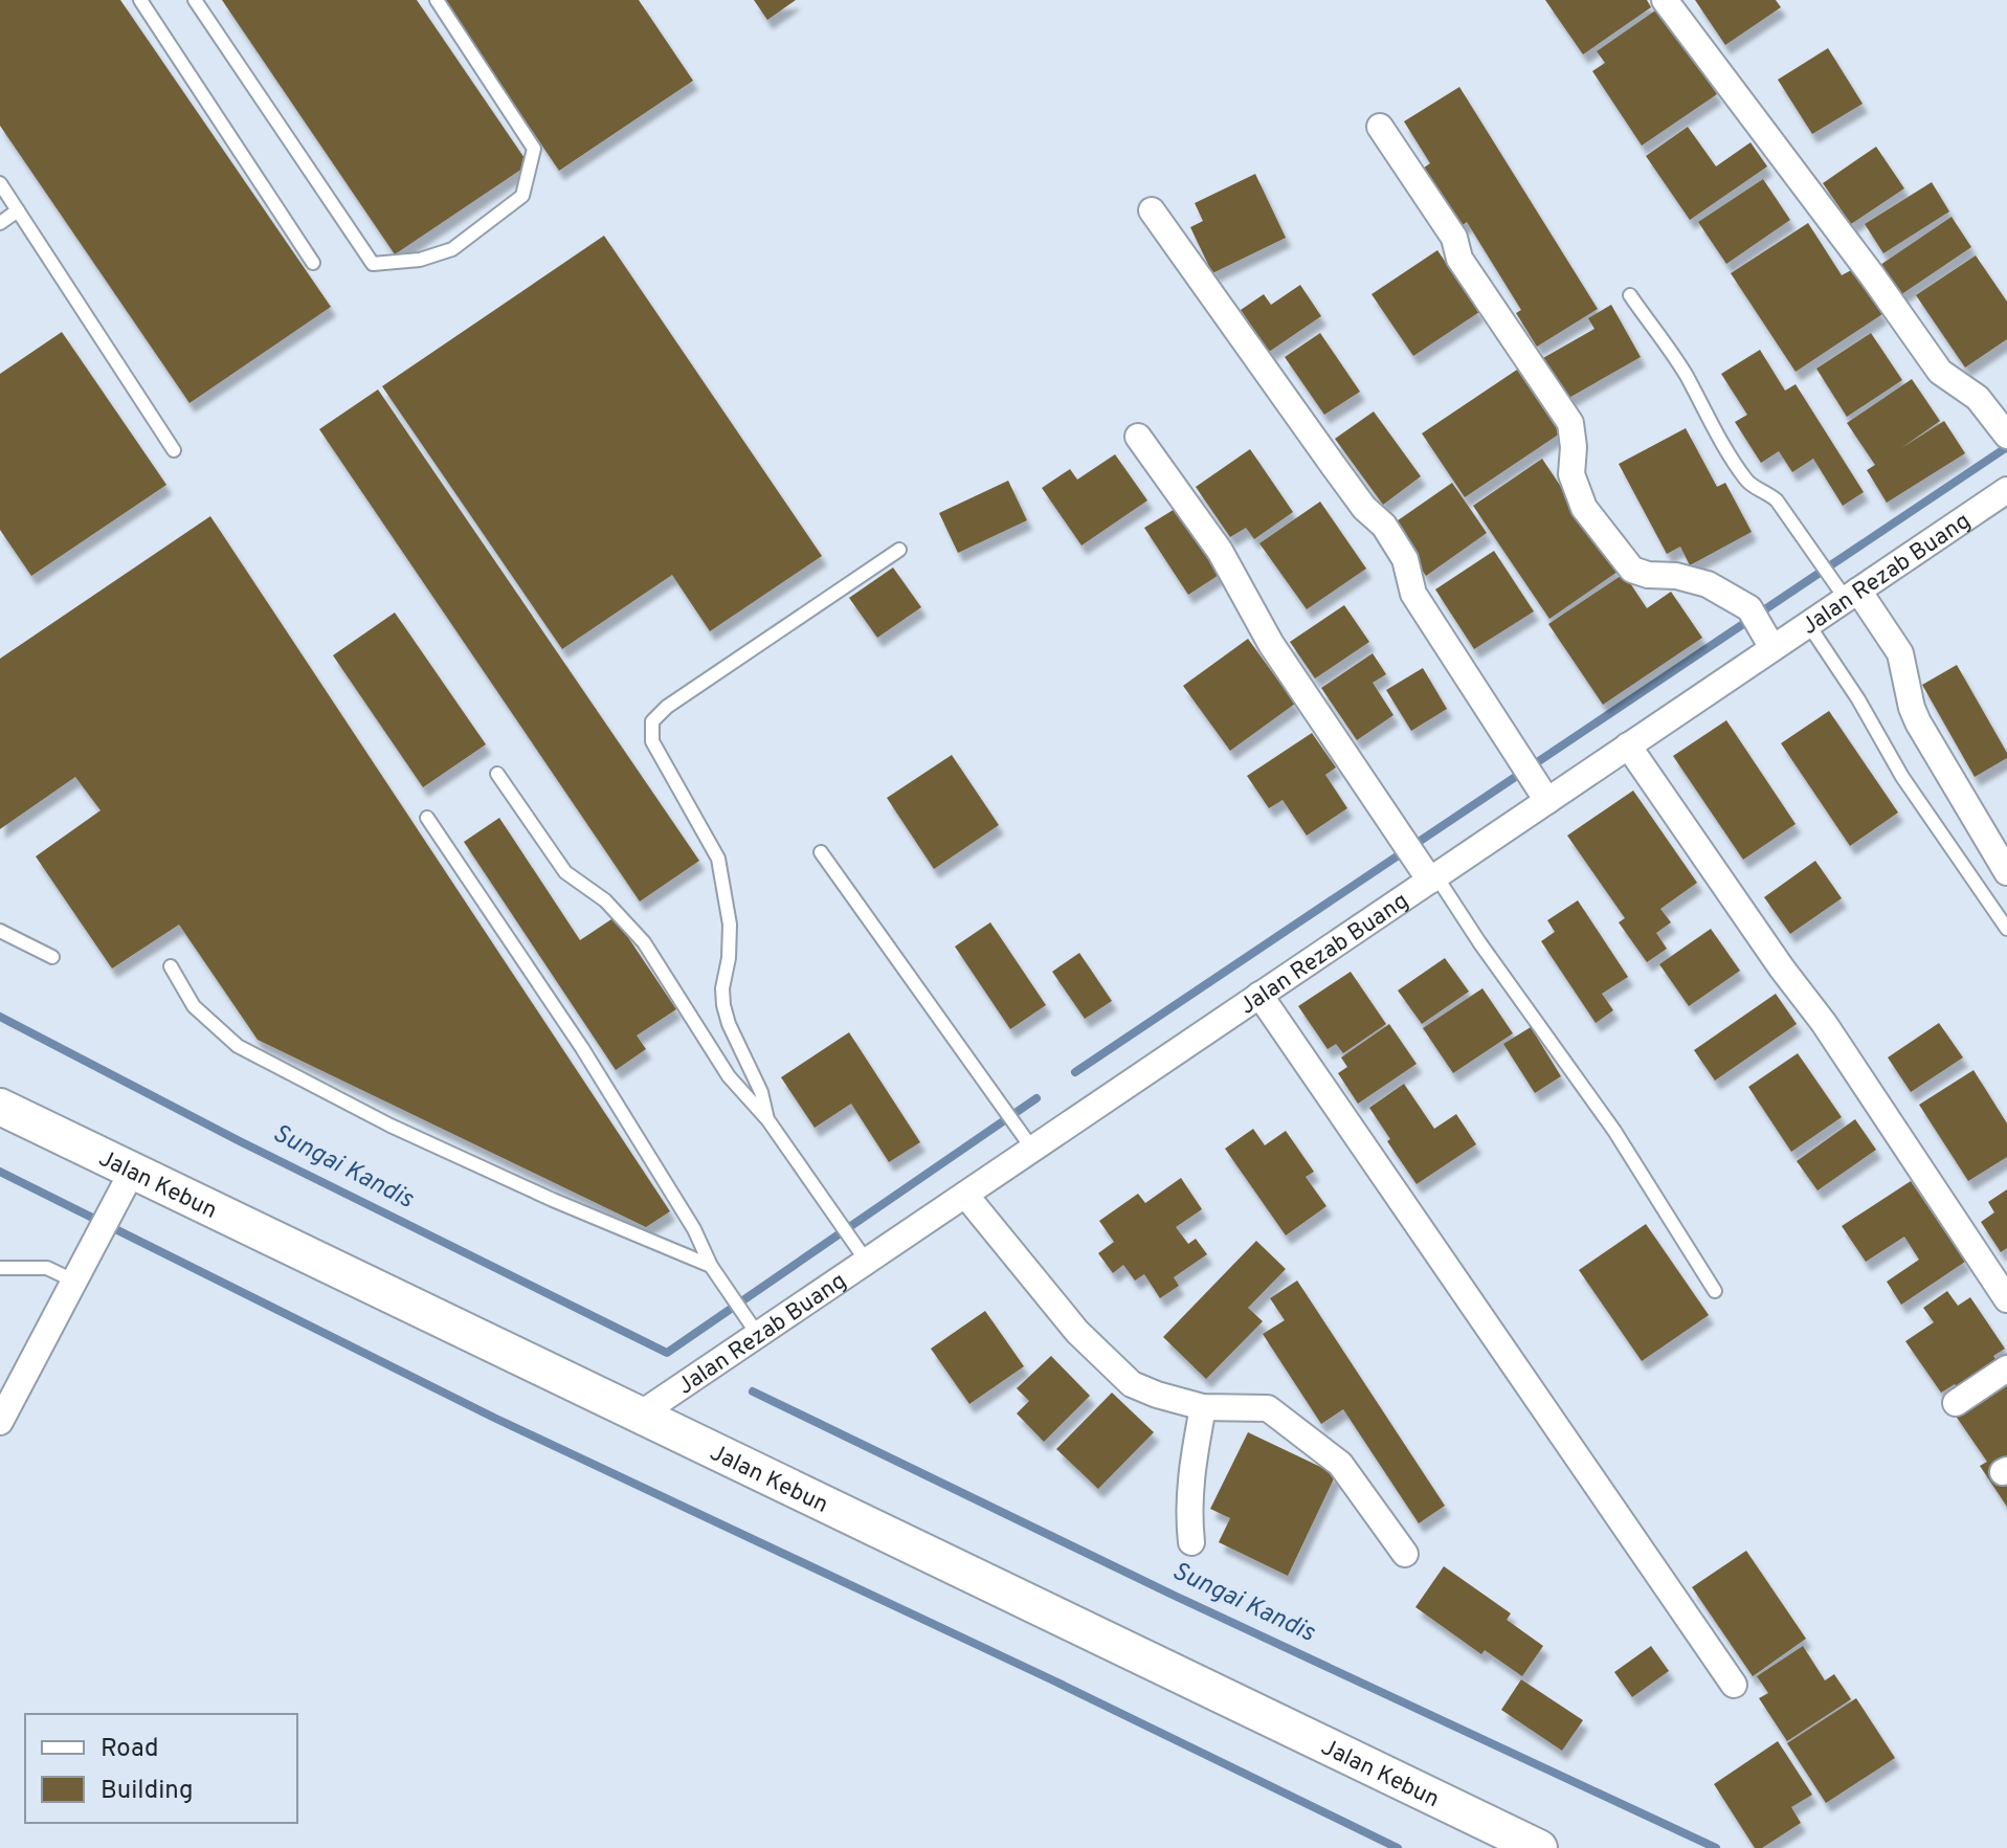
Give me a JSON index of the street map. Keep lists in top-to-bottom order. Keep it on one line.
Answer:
{"streets":{"main road":["Jalan Kebun"],"street":["Jalan Rezab Buang"]},"crossings":[["Jalan Rezab Buang","Jalan Kebun"]],"water":["Sungai Kandis"],"legend":["Road","Building"]}
